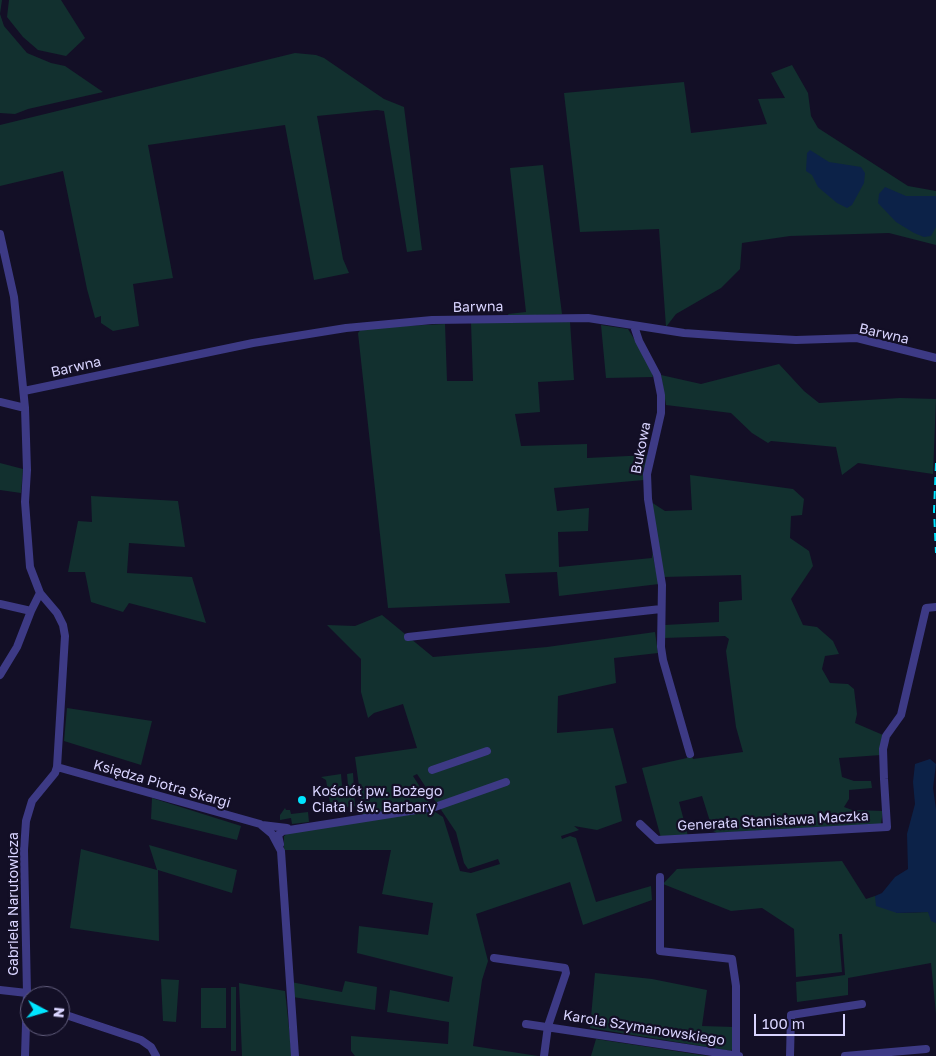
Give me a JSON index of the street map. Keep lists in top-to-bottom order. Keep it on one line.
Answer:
{"streets":{"street":["Barwna","Bukowa","Księdza Piotra Skargi","Generała Stanisława Maczka","Gabriela Narutowicza","Karola Szymanowskiego"]},"crossings":[["Barwna","Bukowa"],["Barwna","Gabriela Narutowicza"],["Księdza Piotra Skargi","Gabriela Narutowicza"]],"places":["Kościół pw. Bożego Ciała i św. Barbary"],"scale_bar":"100 m","north":"right"}
